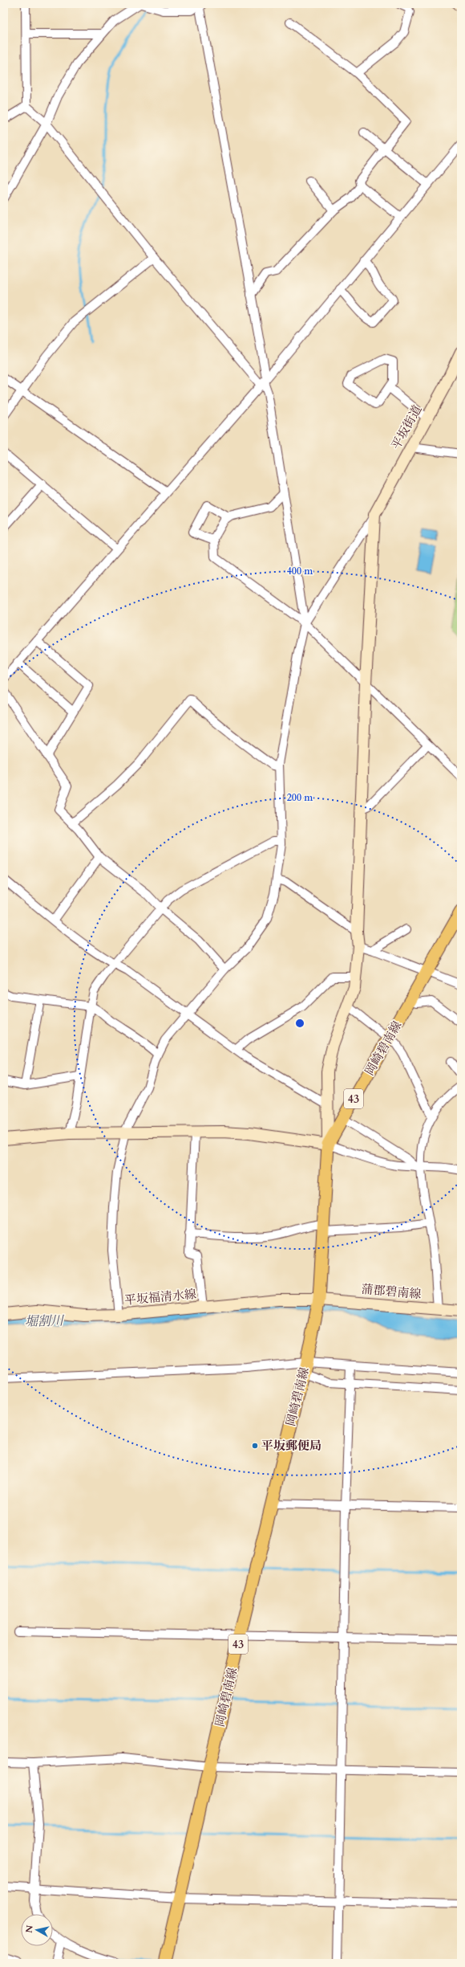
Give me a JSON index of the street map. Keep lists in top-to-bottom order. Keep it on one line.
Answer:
{"streets":{"main road":["岡崎碧南線","43"],"street":["平坂街道","蒲郡碧南線","平坂福清水線"]},"crossings":[["岡崎碧南線","蒲郡碧南線"],["岡崎碧南線","平坂福清水線"],["蒲郡碧南線","平坂福清水線"]],"water":["堀割川"],"places":["平坂郵便局"],"north":"left","rings":["400 m","200 m"]}
